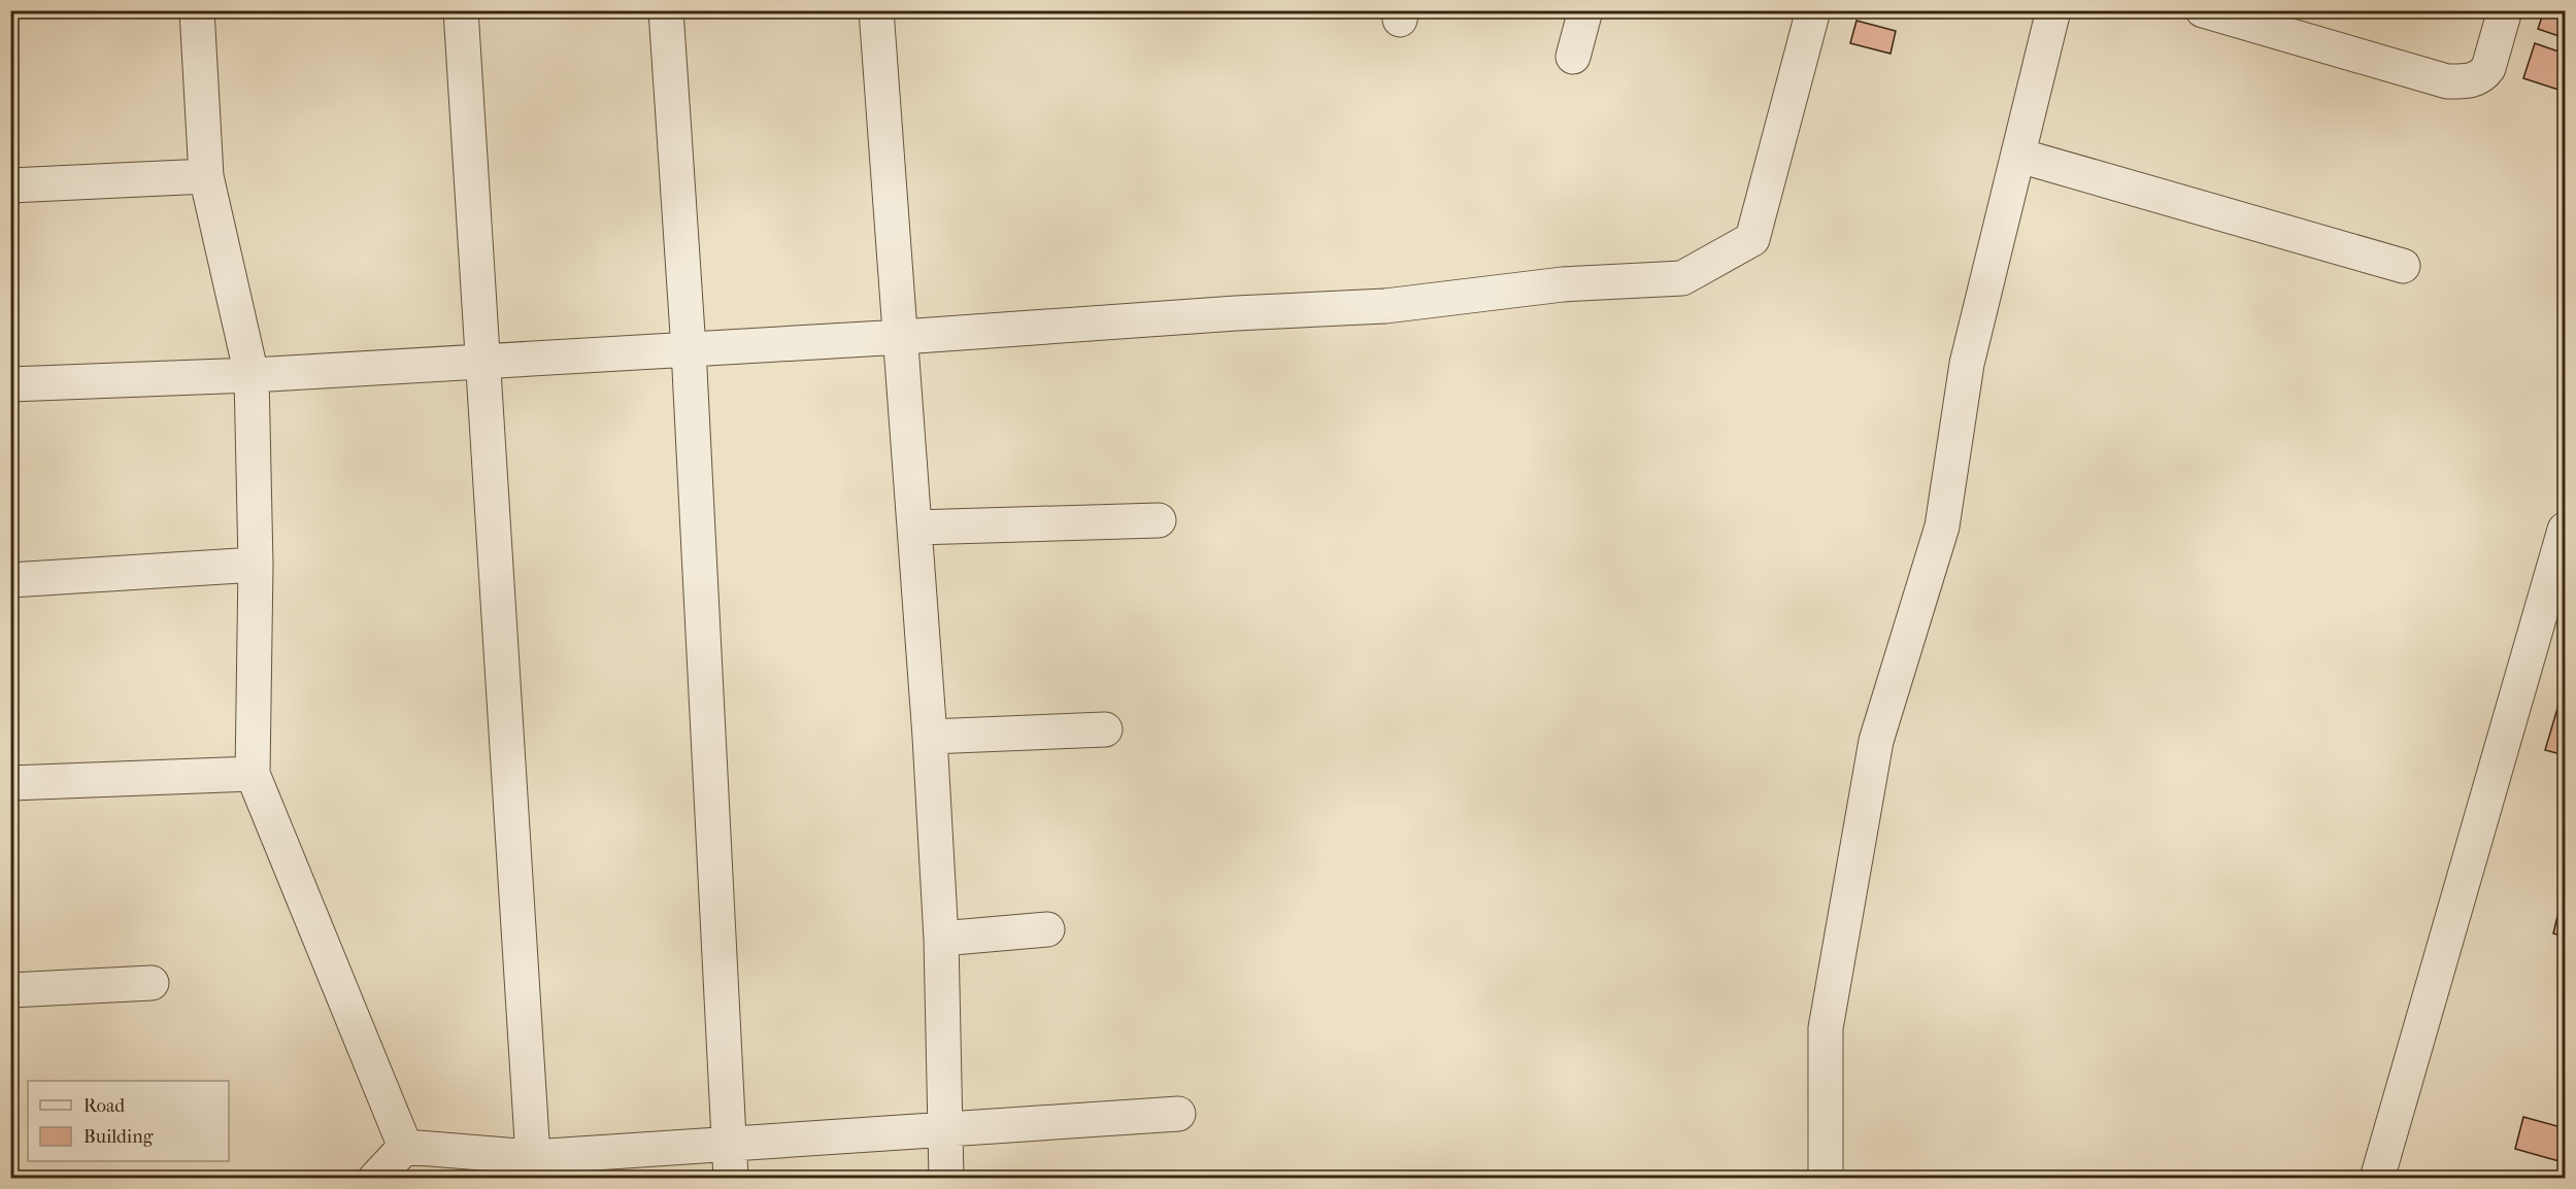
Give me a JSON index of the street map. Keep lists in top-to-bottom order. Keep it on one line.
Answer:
{"legend":["Road","Building"]}
